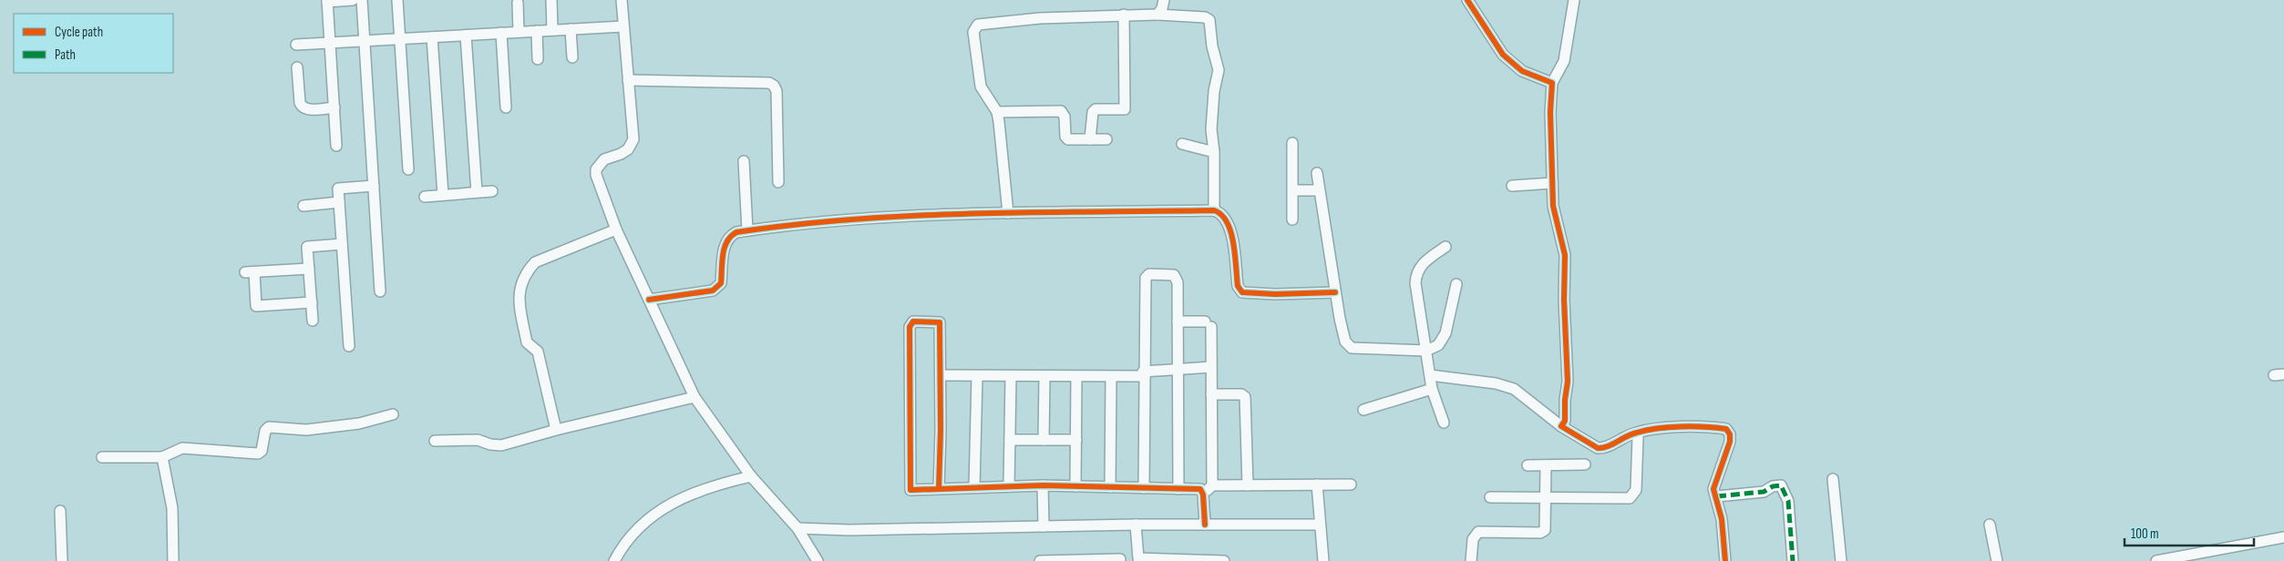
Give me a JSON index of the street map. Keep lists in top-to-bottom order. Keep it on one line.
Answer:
{"legend":["Cycle path","Path"],"scale_bar":"100 m"}
